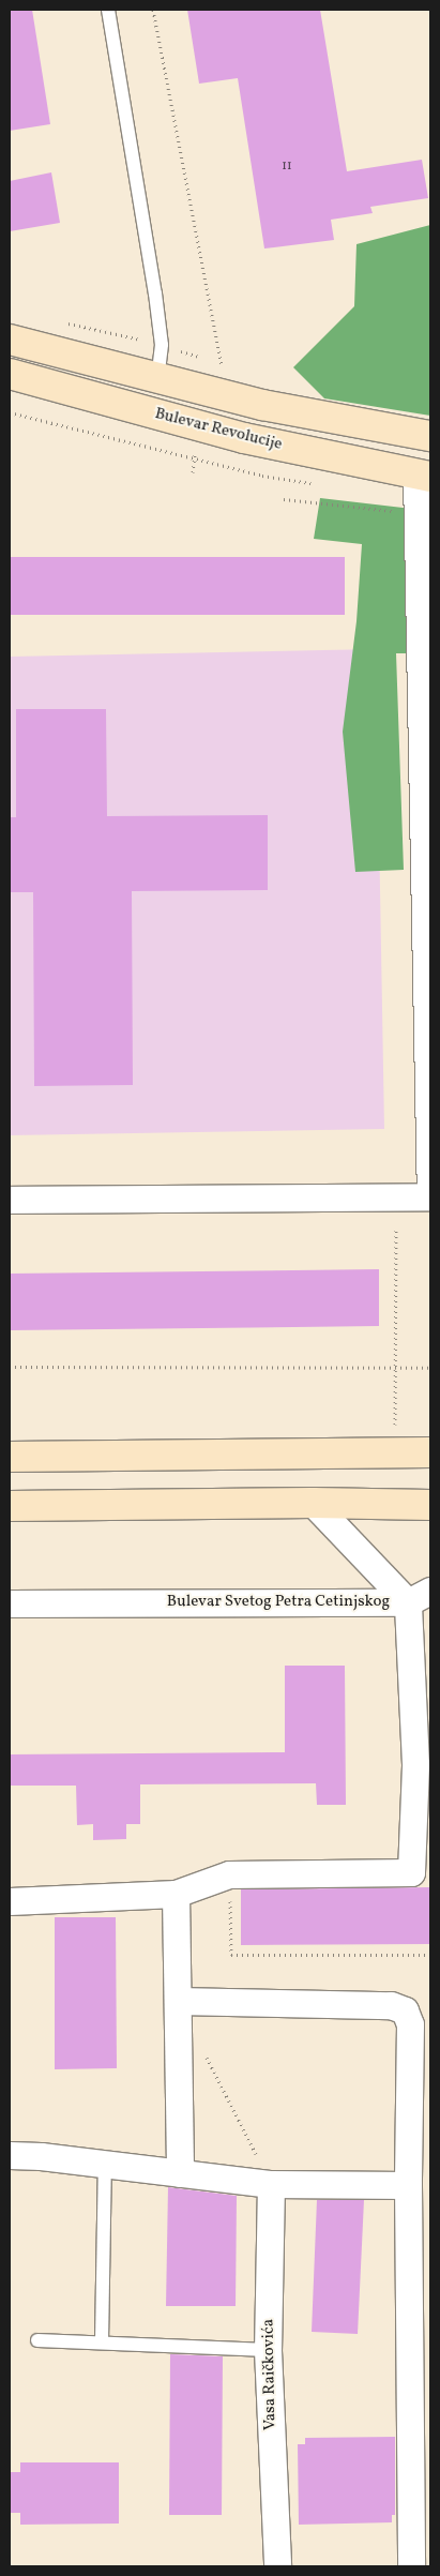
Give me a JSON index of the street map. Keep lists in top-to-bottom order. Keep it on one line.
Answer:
{"streets":{"main road":["Bulevar Revolucije"],"street":["Bulevar Svetog Petra Cetinjskog","Vasa Raičkovića"]},"house_numbers":["11"]}
